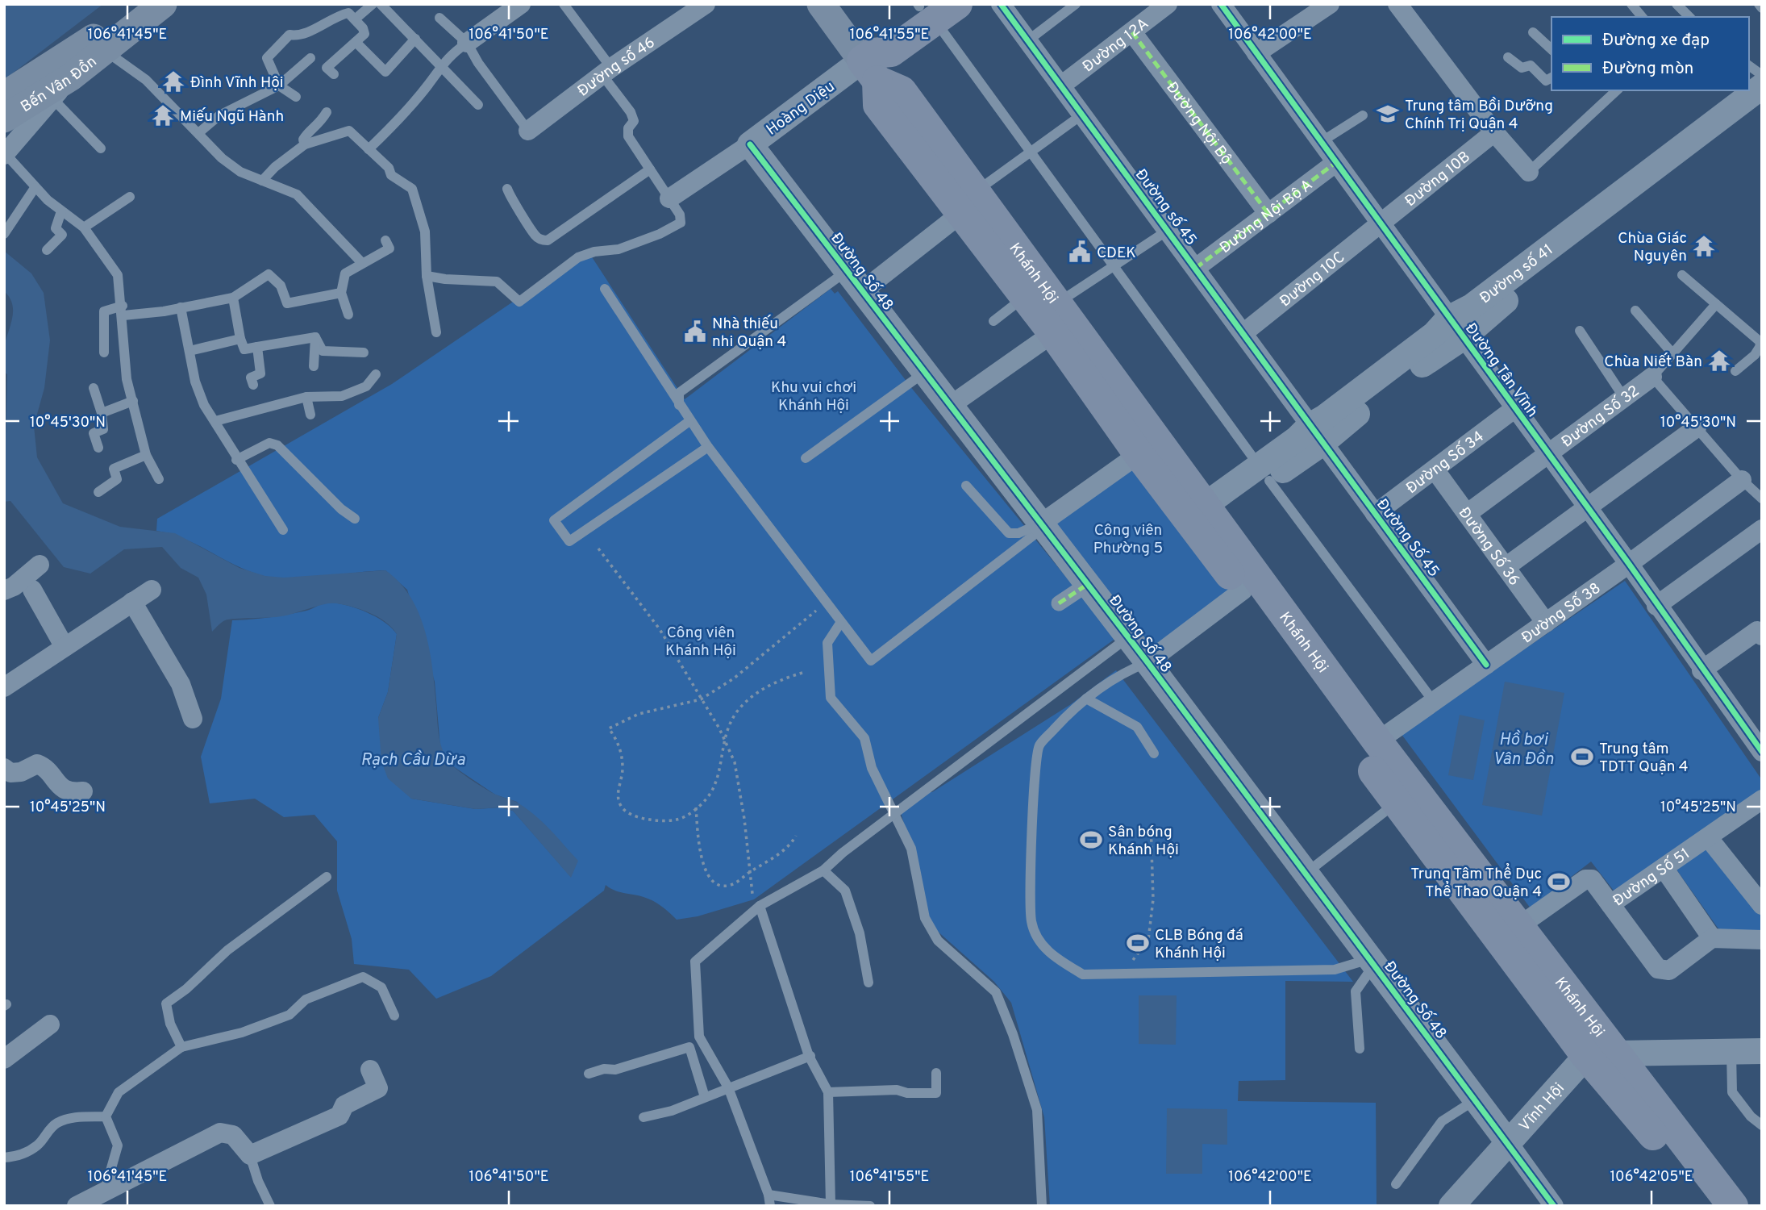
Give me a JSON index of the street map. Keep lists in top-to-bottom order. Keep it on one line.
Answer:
{"streets":{"main road":["Bến Vân Đồn","Hoàng Diệu","Khánh Hội"],"street":["Đường 12A","Đường số 46","Đường Nội Bộ","Đường 10B","Đường số 45","Đường Nội Bộ A","Đường Số 48","Đường số 41","Đường 10C","Đường Tân Vĩnh","Đường Số 32","Đường Số 34","Đường Số 45","Đường Số 36","Đường Số 38","Đường Số 51","Vĩnh Hội"]},"crossings":[["Đường 12A","Đường Nội Bộ"],["Đường 12A","Đường số 45"],["Hoàng Diệu","Đường Số 48"],["Hoàng Diệu","Khánh Hội"],["Đường Nội Bộ","Đường Nội Bộ A"],["Đường 10B","Đường 10C"],["Đường 10B","Đường Tân Vĩnh"],["Đường số 45","Đường Nội Bộ A"],["Đường số 45","Đường số 41"],["Đường số 45","Đường 10C"],["Đường số 45","Đường Số 45"],["Đường Nội Bộ A","Đường Tân Vĩnh"],["Đường Số 48","Vĩnh Hội"],["Khánh Hội","Đường số 41"],["Khánh Hội","Đường Số 38"],["Khánh Hội","Đường Số 51"],["Khánh Hội","Vĩnh Hội"],["Đường số 41","Đường Tân Vĩnh"],["Đường số 41","Đường Số 45"],["Đường 10C","Đường Tân Vĩnh"],["Đường Tân Vĩnh","Đường Số 32"],["Đường Tân Vĩnh","Đường Số 34"],["Đường Tân Vĩnh","Đường Số 38"],["Đường Số 32","Đường Số 36"],["Đường Số 34","Đường Số 45"],["Đường Số 34","Đường Số 36"],["Đường Số 45","Đường Số 38"],["Đường Số 36","Đường Số 38"]],"water":["Hồ bơi Vân Đồn","Rạch Cầu Dừa"],"parks":["Khu vui chơi Khánh Hội","Công viên Phường 5","Công viên Khánh Hội"],"places":{"temple":["Đình Vĩnh Hội","Miếu Ngũ Hành","Chùa Giác Nguyên","Chùa Niết Bàn"],"school or university":["Trung tâm Bồi Dưỡng Chính Trị Quận 4"],"public building":["CDEK","Nhà thiếu nhi Quận 4"],"sports":["Trung tâm TDTT Quận 4","Sân bóng Khánh Hội","Trung Tâm Thể Dục Thể Thao Quận 4","CLB Bóng đá Khánh Hội"]},"legend":["Đường xe đạp","Đường mòn"],"coordinates":["106°41'45\"E","106°41'50\"E","106°41'55\"E","106°42'00\"E","10°45'30\"N","10°45'25\"N","106°42'05\"E"]}
